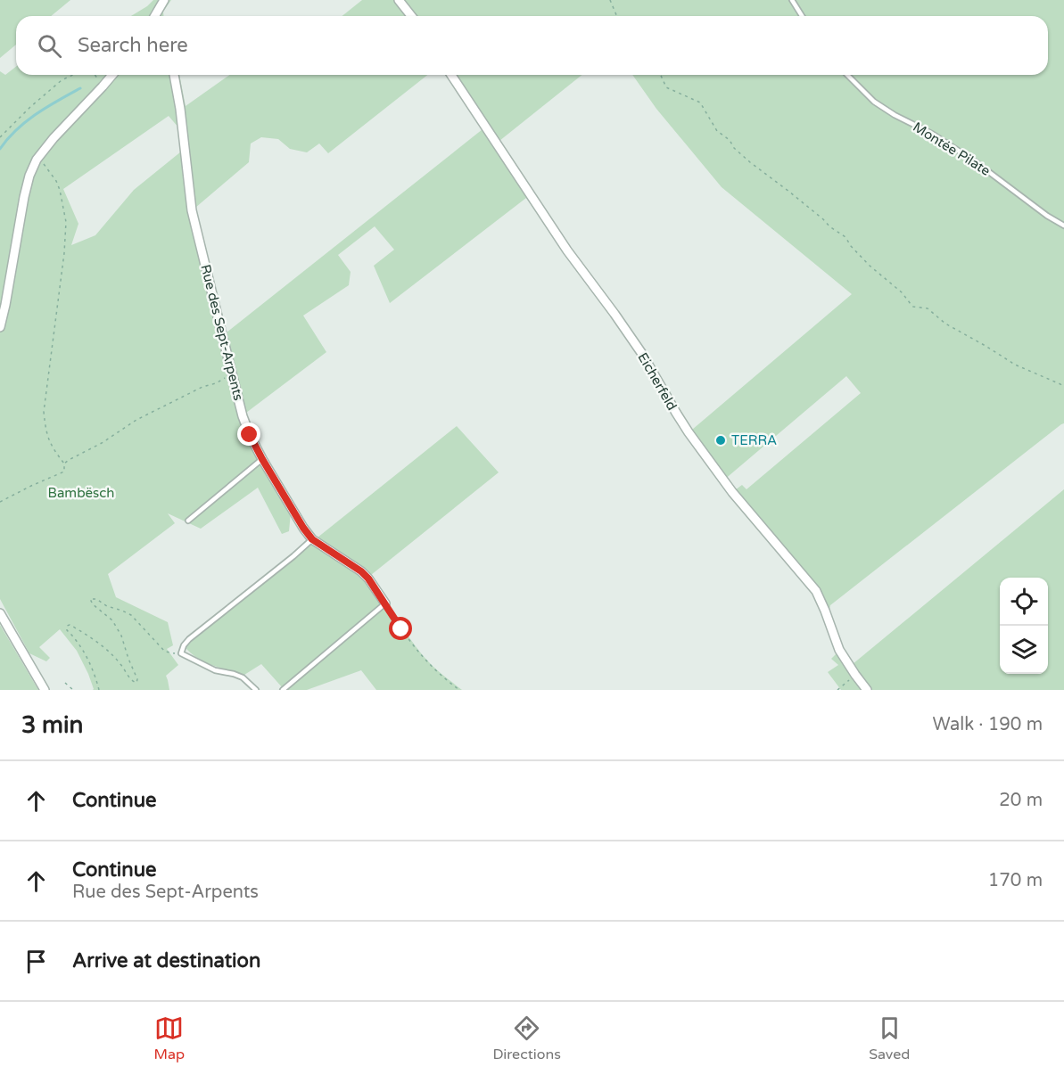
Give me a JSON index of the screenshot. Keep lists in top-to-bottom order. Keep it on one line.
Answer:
{"streets":{"street":["Rue des Sept-Arpents","Eicherfeld"],"lane":["Montée Pilate"]},"parks":["Bambësch"],"places":["TERRA"],"page":{"search":"Search here","heading":["3 min","Walk · 190 m"],"list":[["Continue","20 m"],["Continue","Rue des Sept-Arpents","170 m"],"Arrive at destination"],"nav":["Map","Directions","Saved"]}}
